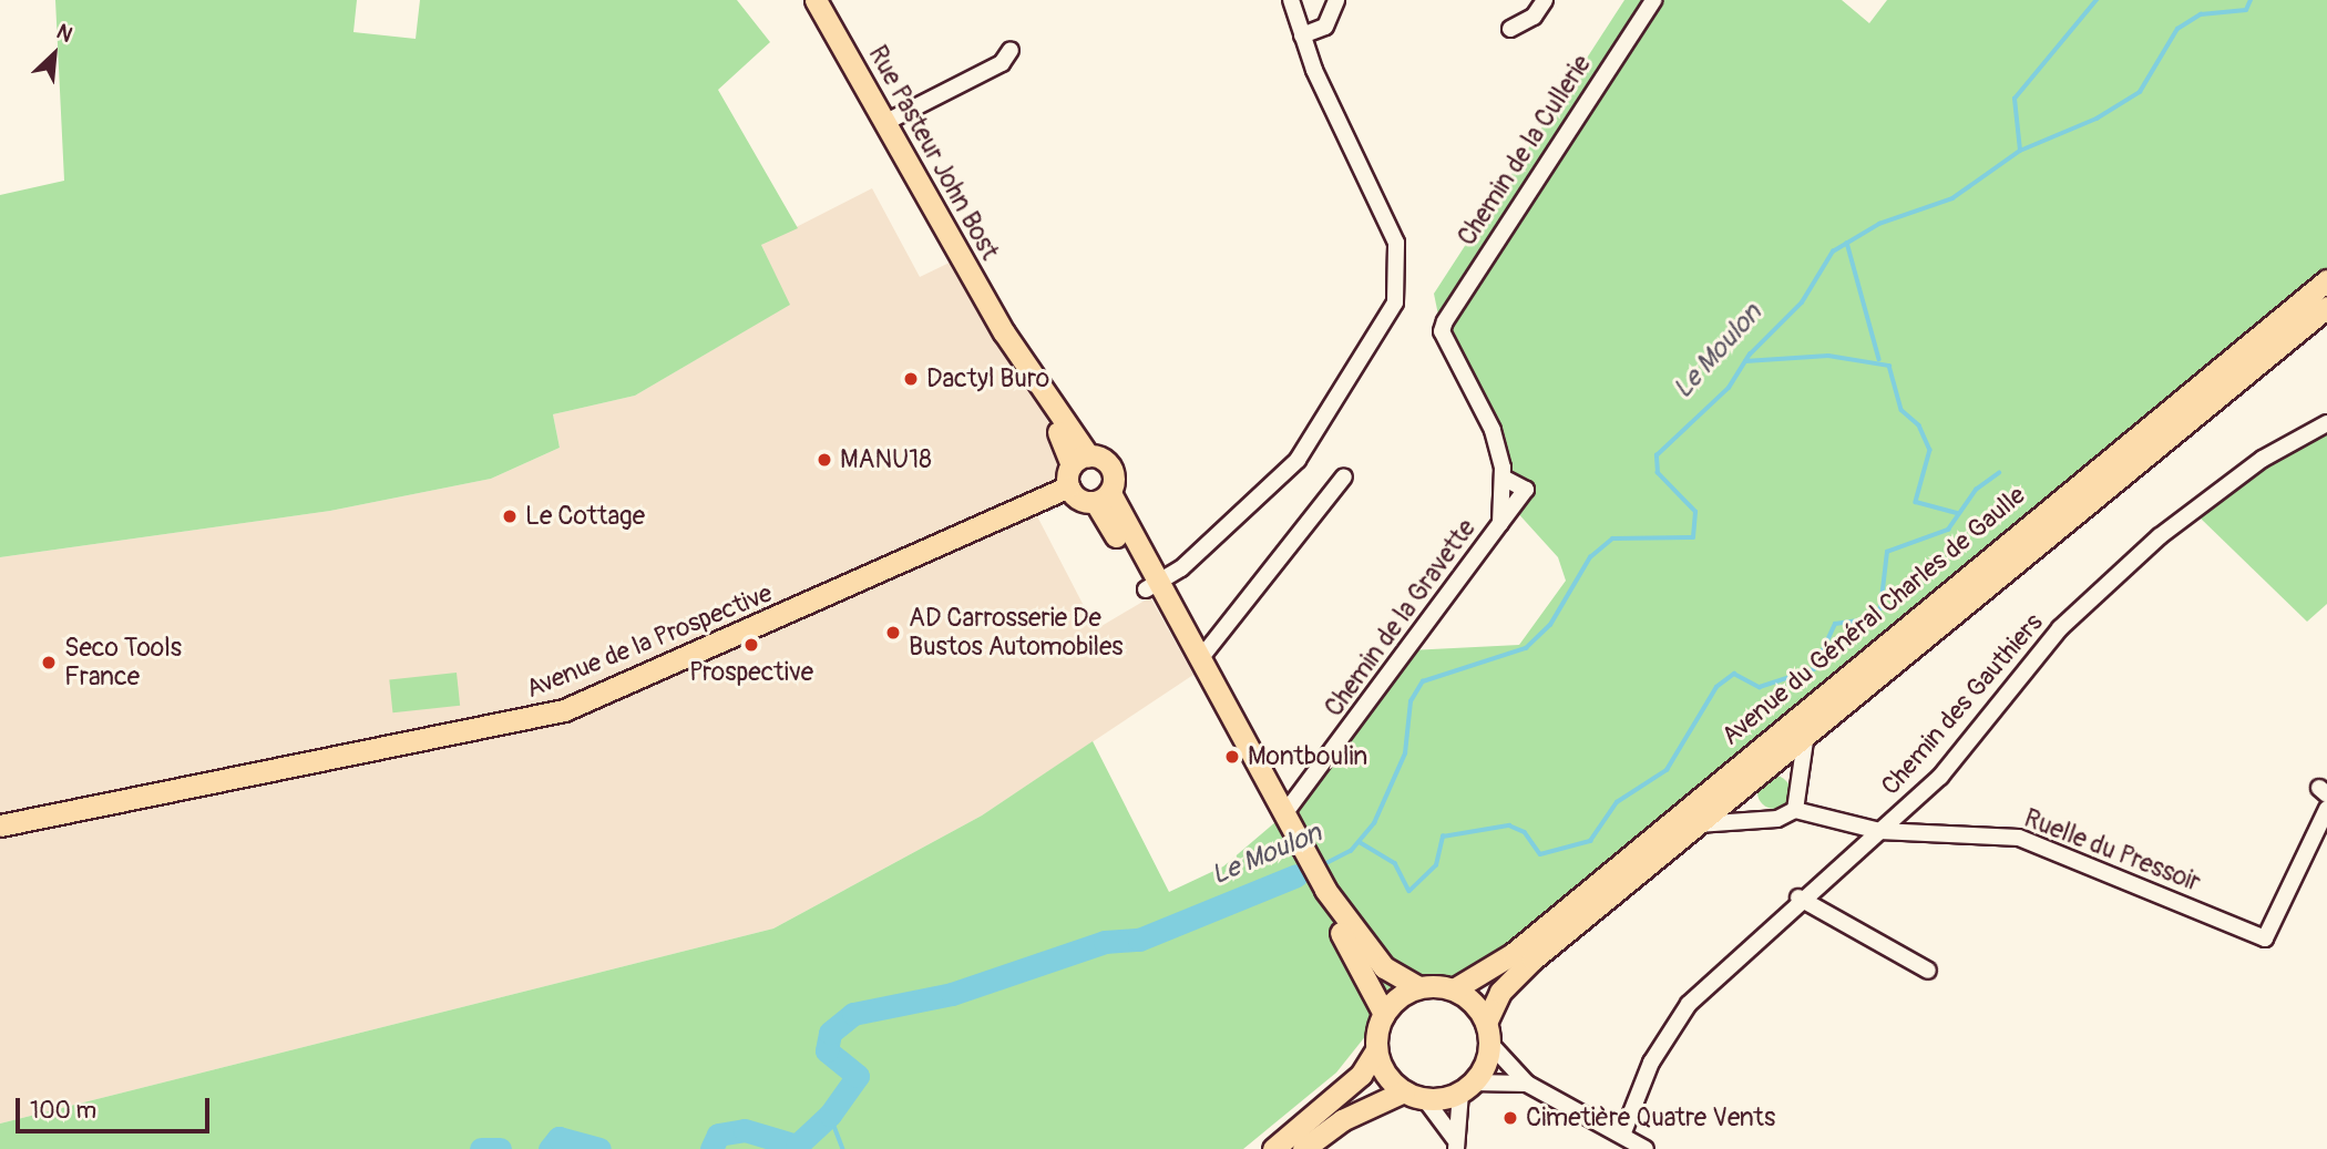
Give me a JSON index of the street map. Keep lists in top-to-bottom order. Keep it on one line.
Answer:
{"streets":{"main road":["Rue Pasteur John Bost","Avenue du Général Charles de Gaulle","Avenue de la Prospective"],"street":["Chemin de la Cullerie","Chemin de la Gravette","Chemin des Gauthiers","Ruelle du Pressoir"]},"crossings":[["Chemin de la Cullerie","Chemin de la Gravette"],["Rue Pasteur John Bost","Avenue de la Prospective"],["Chemin des Gauthiers","Ruelle du Pressoir"]],"water":["Le Moulon"],"places":["Dactyl Buro","MANU18","Le Cottage","AD Carrosserie De Bustos Automobiles","Prospective","Seco Tools France","Montboulin","Cimetière Quatre Vents"],"scale_bar":"100 m","north":"top right"}
